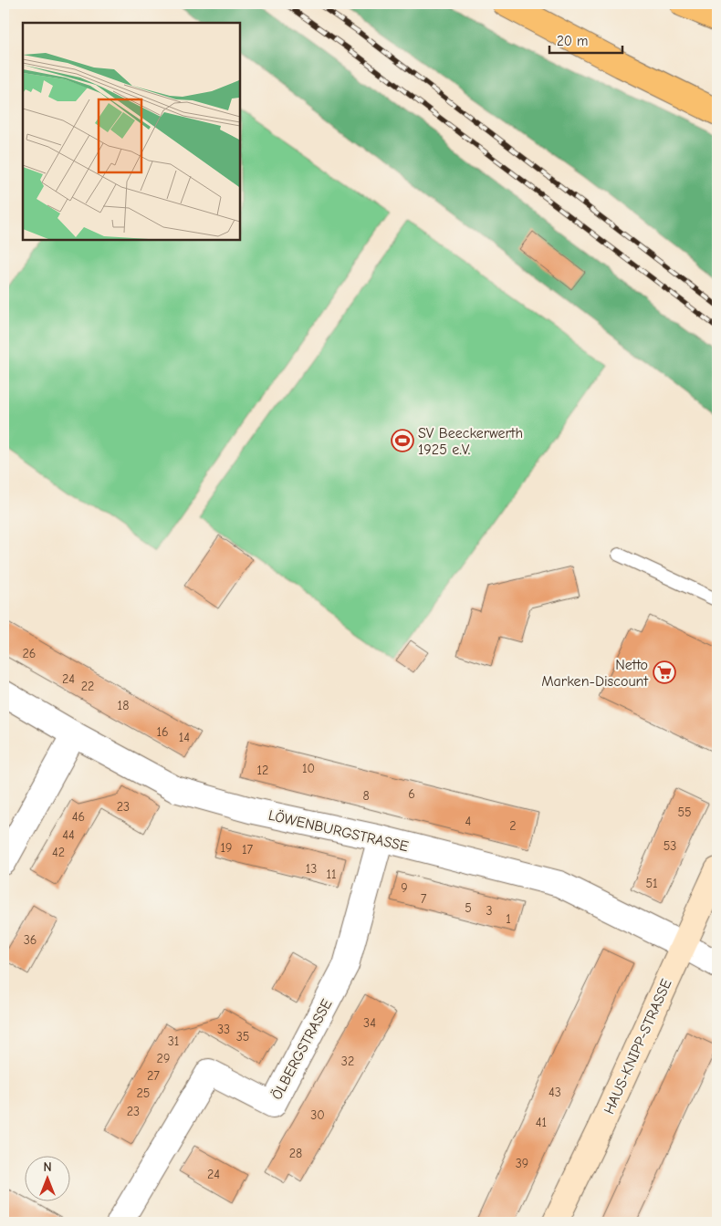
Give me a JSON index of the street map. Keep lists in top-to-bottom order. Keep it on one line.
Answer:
{"streets":{"street":["LÖWENBURGSTRASSE","HAUS-KNIPP-STRASSE","ÖLBERGSTRASSE"]},"crossings":[["LÖWENBURGSTRASSE","HAUS-KNIPP-STRASSE"],["LÖWENBURGSTRASSE","ÖLBERGSTRASSE"]],"places":{"sports":["SV Beeckerwerth 1925 e.V."],"supermarket":["Netto Marken-Discount"]},"house_numbers":["26","24","22","18","16","14","10","12","6","8","23","55","46","4","2","44","53","19","17","42","13","11","51","9","7","5","3","1","36","34","33","35","31","29","32","27","43","25","23","30","41","28","39","24"],"scale_bar":"20 m","north":"top"}
